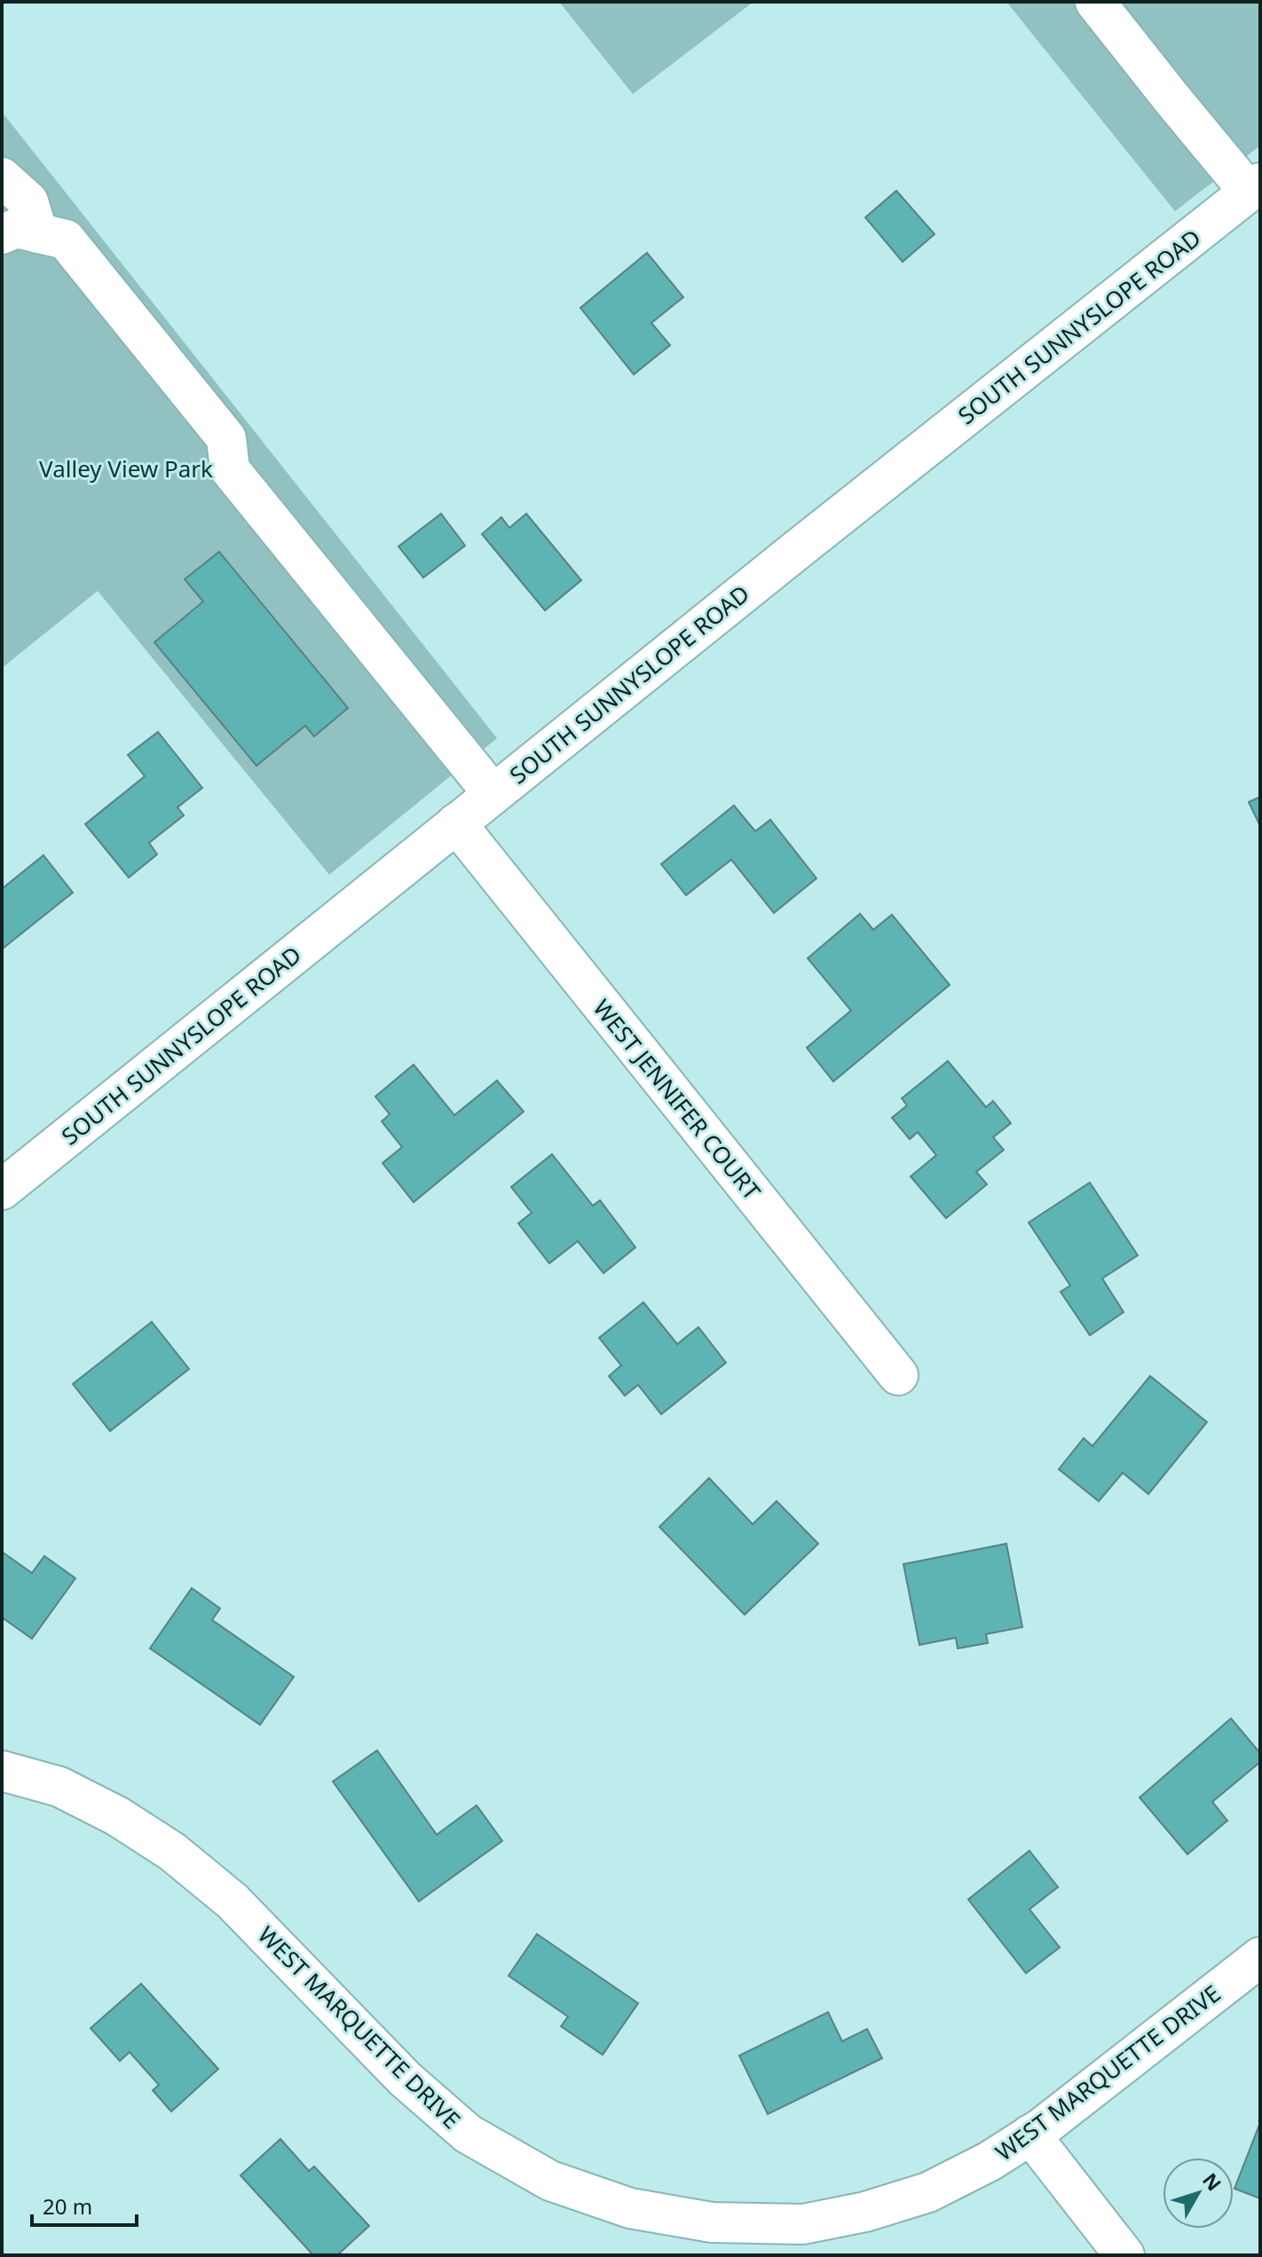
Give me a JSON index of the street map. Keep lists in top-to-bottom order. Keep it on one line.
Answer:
{"streets":{"street":["SOUTH SUNNYSLOPE ROAD","WEST JENNIFER COURT","WEST MARQUETTE DRIVE"]},"crossings":[["SOUTH SUNNYSLOPE ROAD","WEST JENNIFER COURT"]],"parks":["Valley View Park"],"scale_bar":"20 m","north":"top right"}
